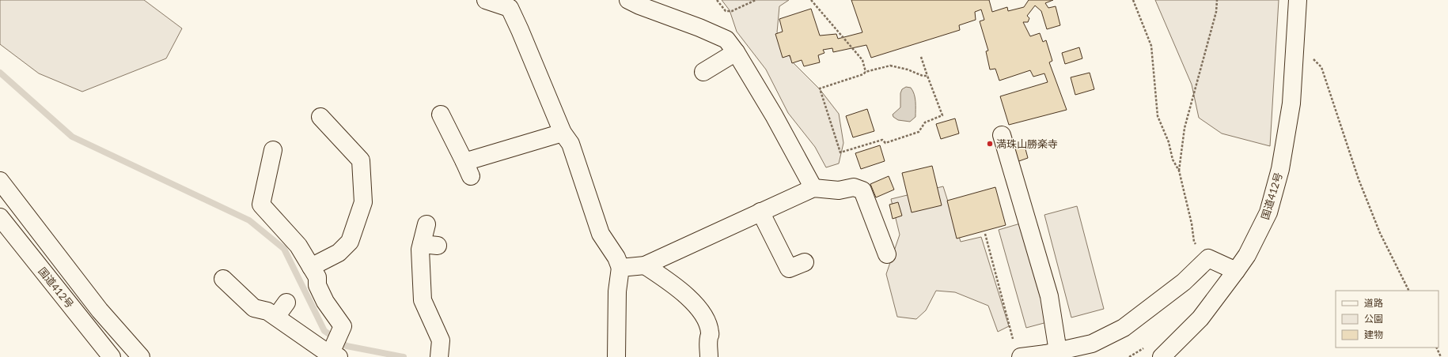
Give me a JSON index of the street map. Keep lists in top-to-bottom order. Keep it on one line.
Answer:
{"streets":{"main road":["国道412号"]},"places":["満珠山勝楽寺"],"legend":["道路","公園","建物"]}
